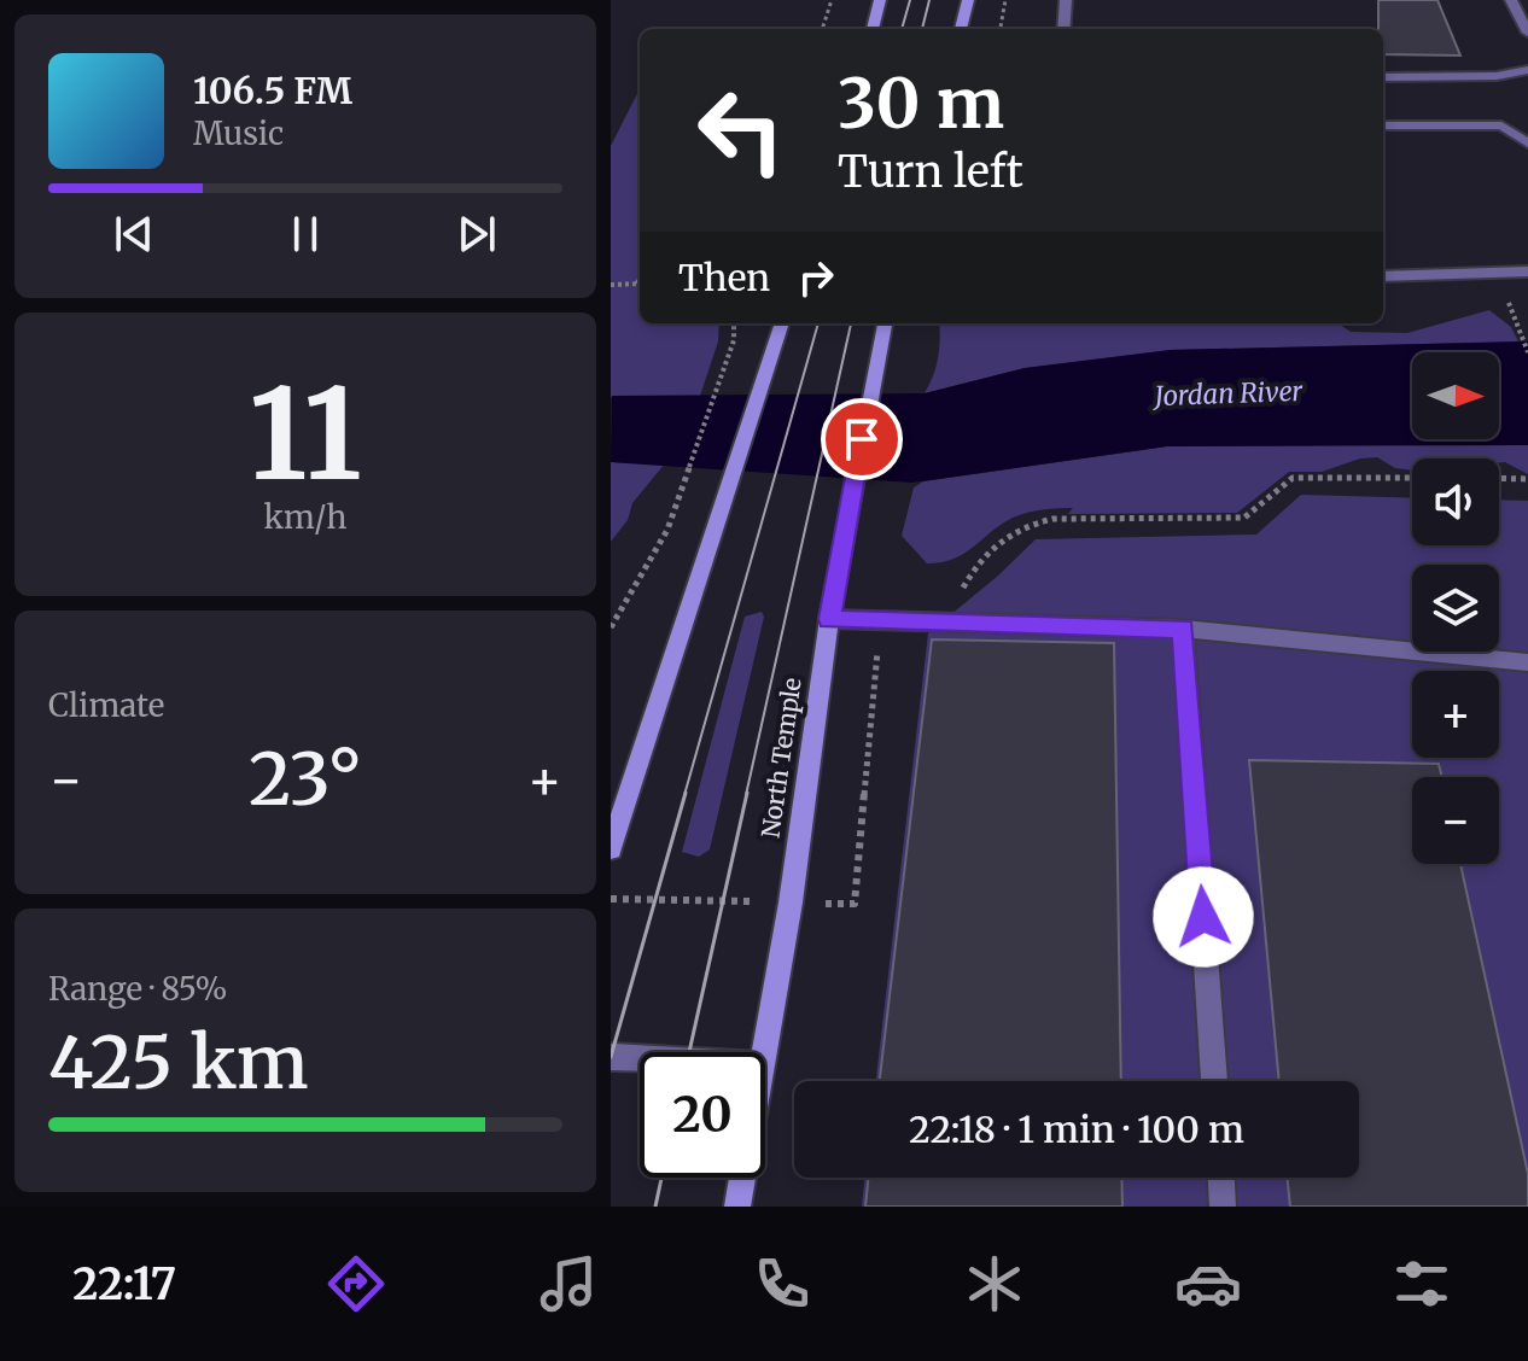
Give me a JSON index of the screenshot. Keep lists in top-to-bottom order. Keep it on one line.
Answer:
{"streets":{"main road":["North Temple"]},"water":["Jordan River"],"north":"right","page":{"turn":["30 m","Turn left"],"song":["106.5 FM","Music"],"then":"Then","tile":[["11","km/h"],"Climate",["Range · 85%","425 km"]],"map_buttons":["+","−"],"heat":["−","23°","+"],"limit":"20","trip":"22:18 · 1 min · 100 m","tabs":"22:17"}}
